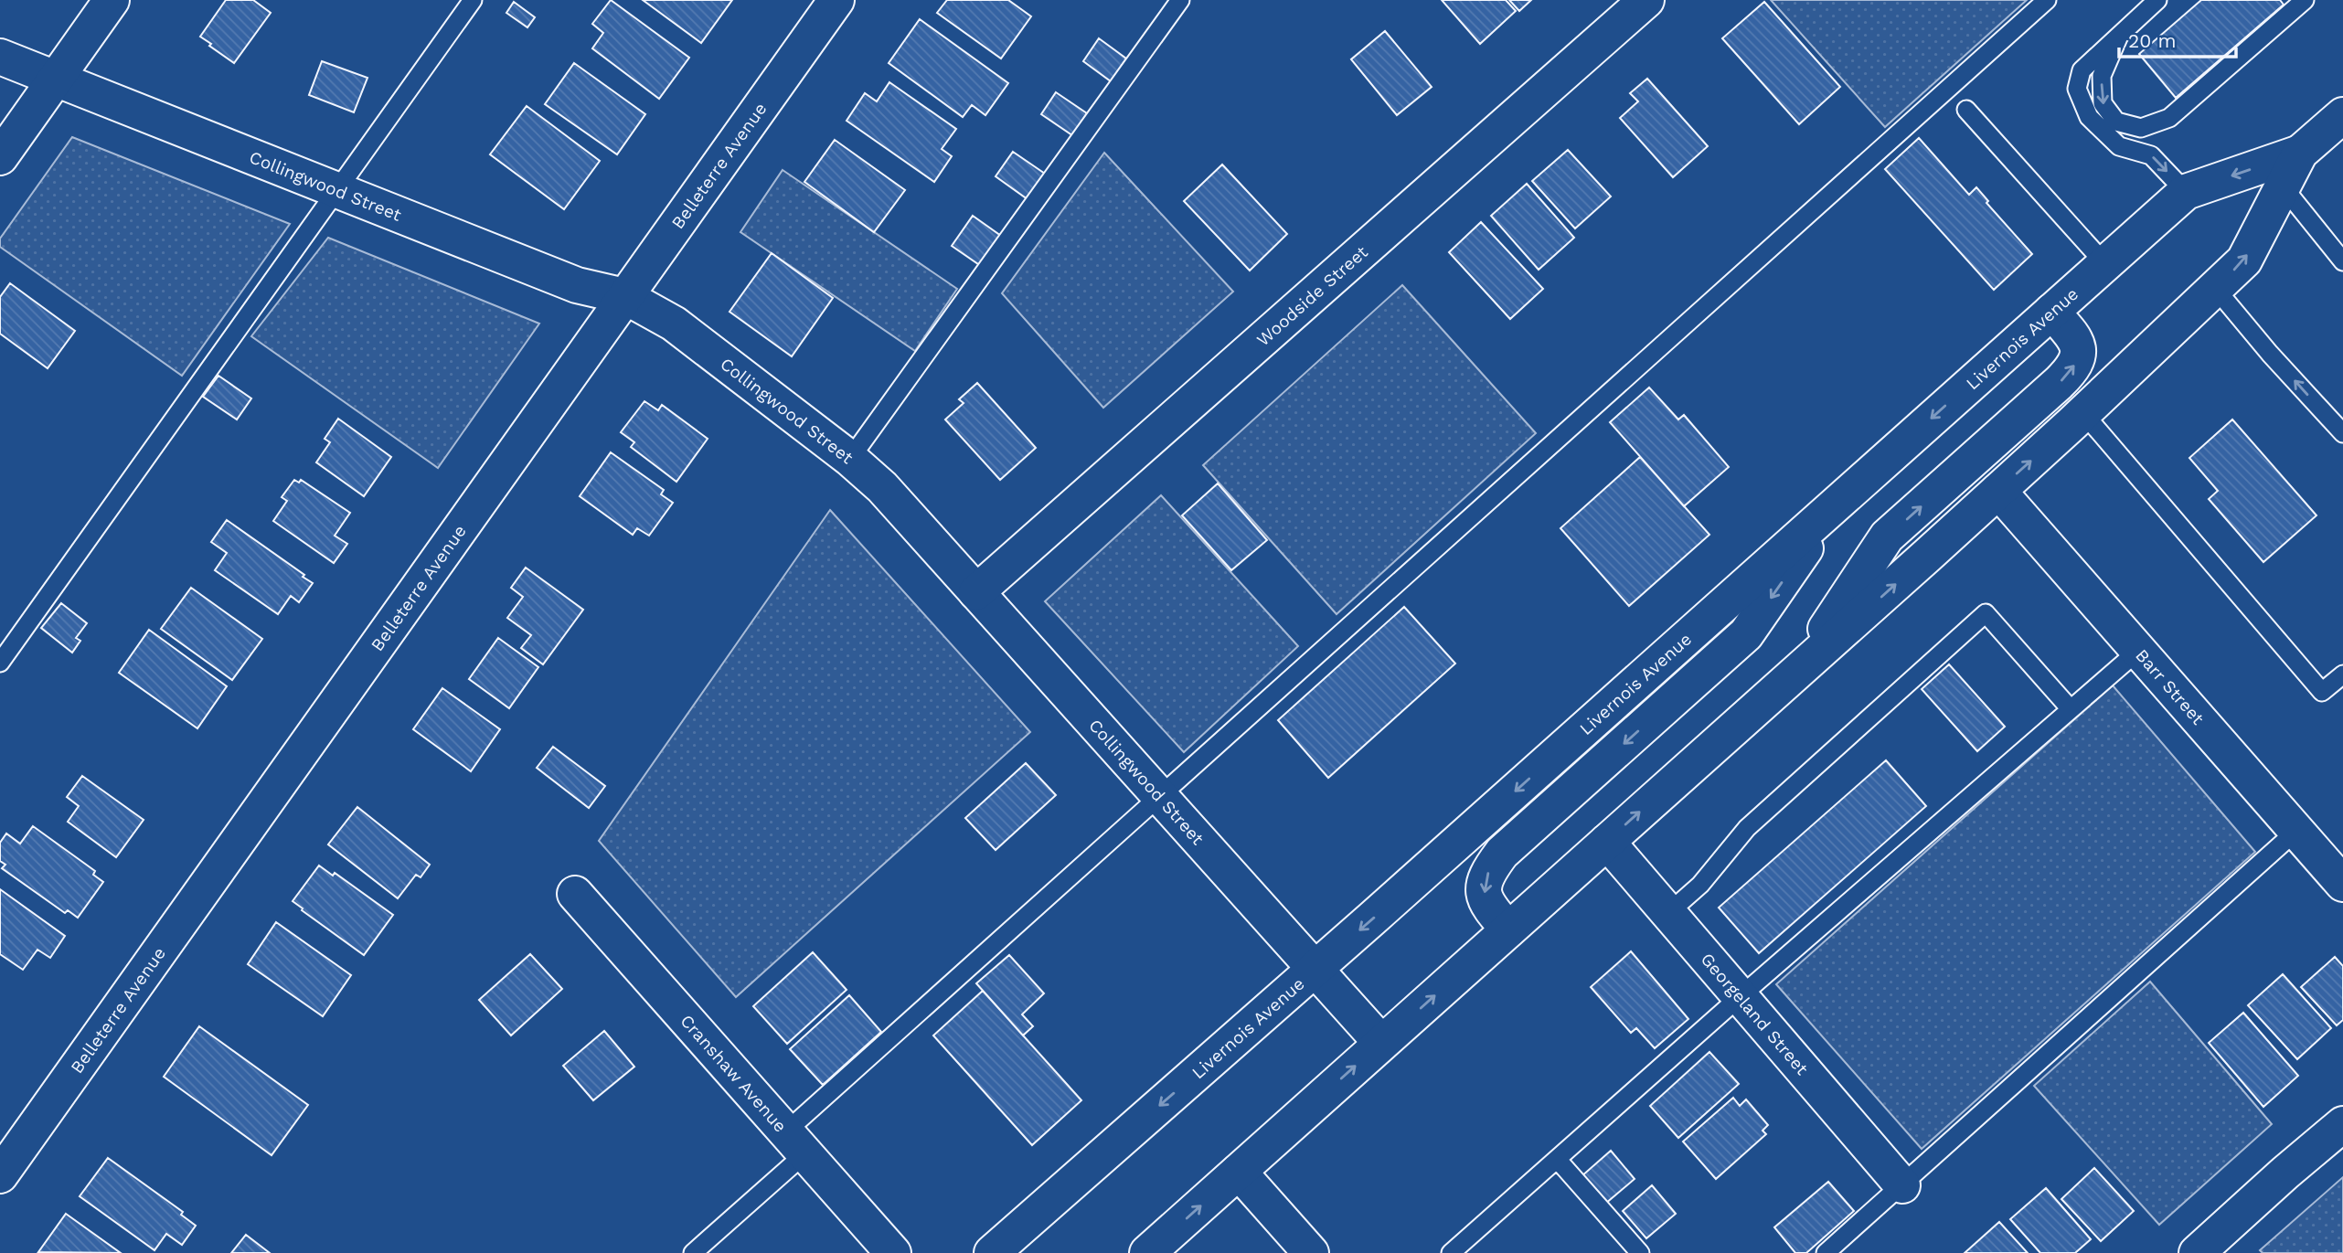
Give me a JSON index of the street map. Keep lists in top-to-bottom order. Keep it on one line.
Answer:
{"streets":{"street":["Belleterre Avenue","Collingwood Street","Woodside Street","Livernois Avenue","Barr Street","Georgeland Street","Cranshaw Avenue"]},"crossings":[["Belleterre Avenue","Collingwood Street"],["Collingwood Street","Woodside Street"],["Collingwood Street","Livernois Avenue"],["Livernois Avenue","Barr Street"],["Livernois Avenue","Georgeland Street"]],"scale_bar":"20 m"}
